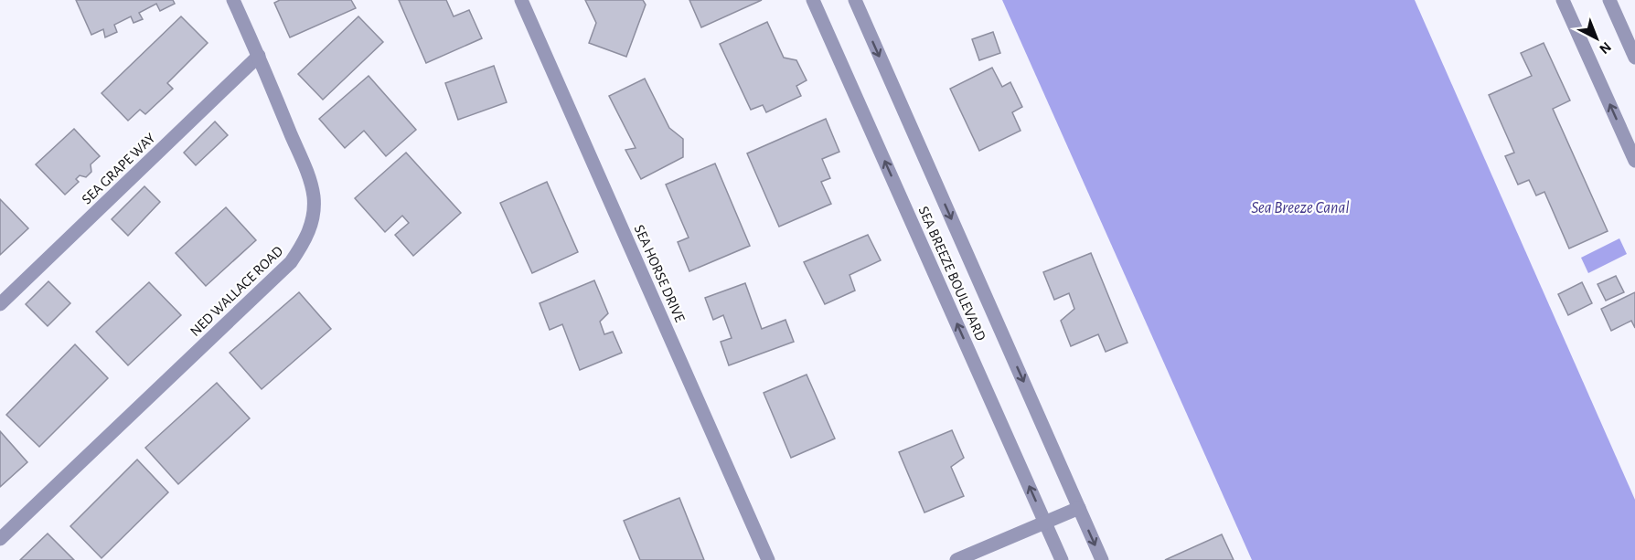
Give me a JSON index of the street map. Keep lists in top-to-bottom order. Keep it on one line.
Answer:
{"streets":{"street":["SEA GRAPE WAY","SEA HORSE DRIVE","SEA BREEZE BOULEVARD","NED WALLACE ROAD"]},"crossings":[["SEA GRAPE WAY","NED WALLACE ROAD"]],"water":["Sea Breeze Canal"],"north":"bottom right"}
